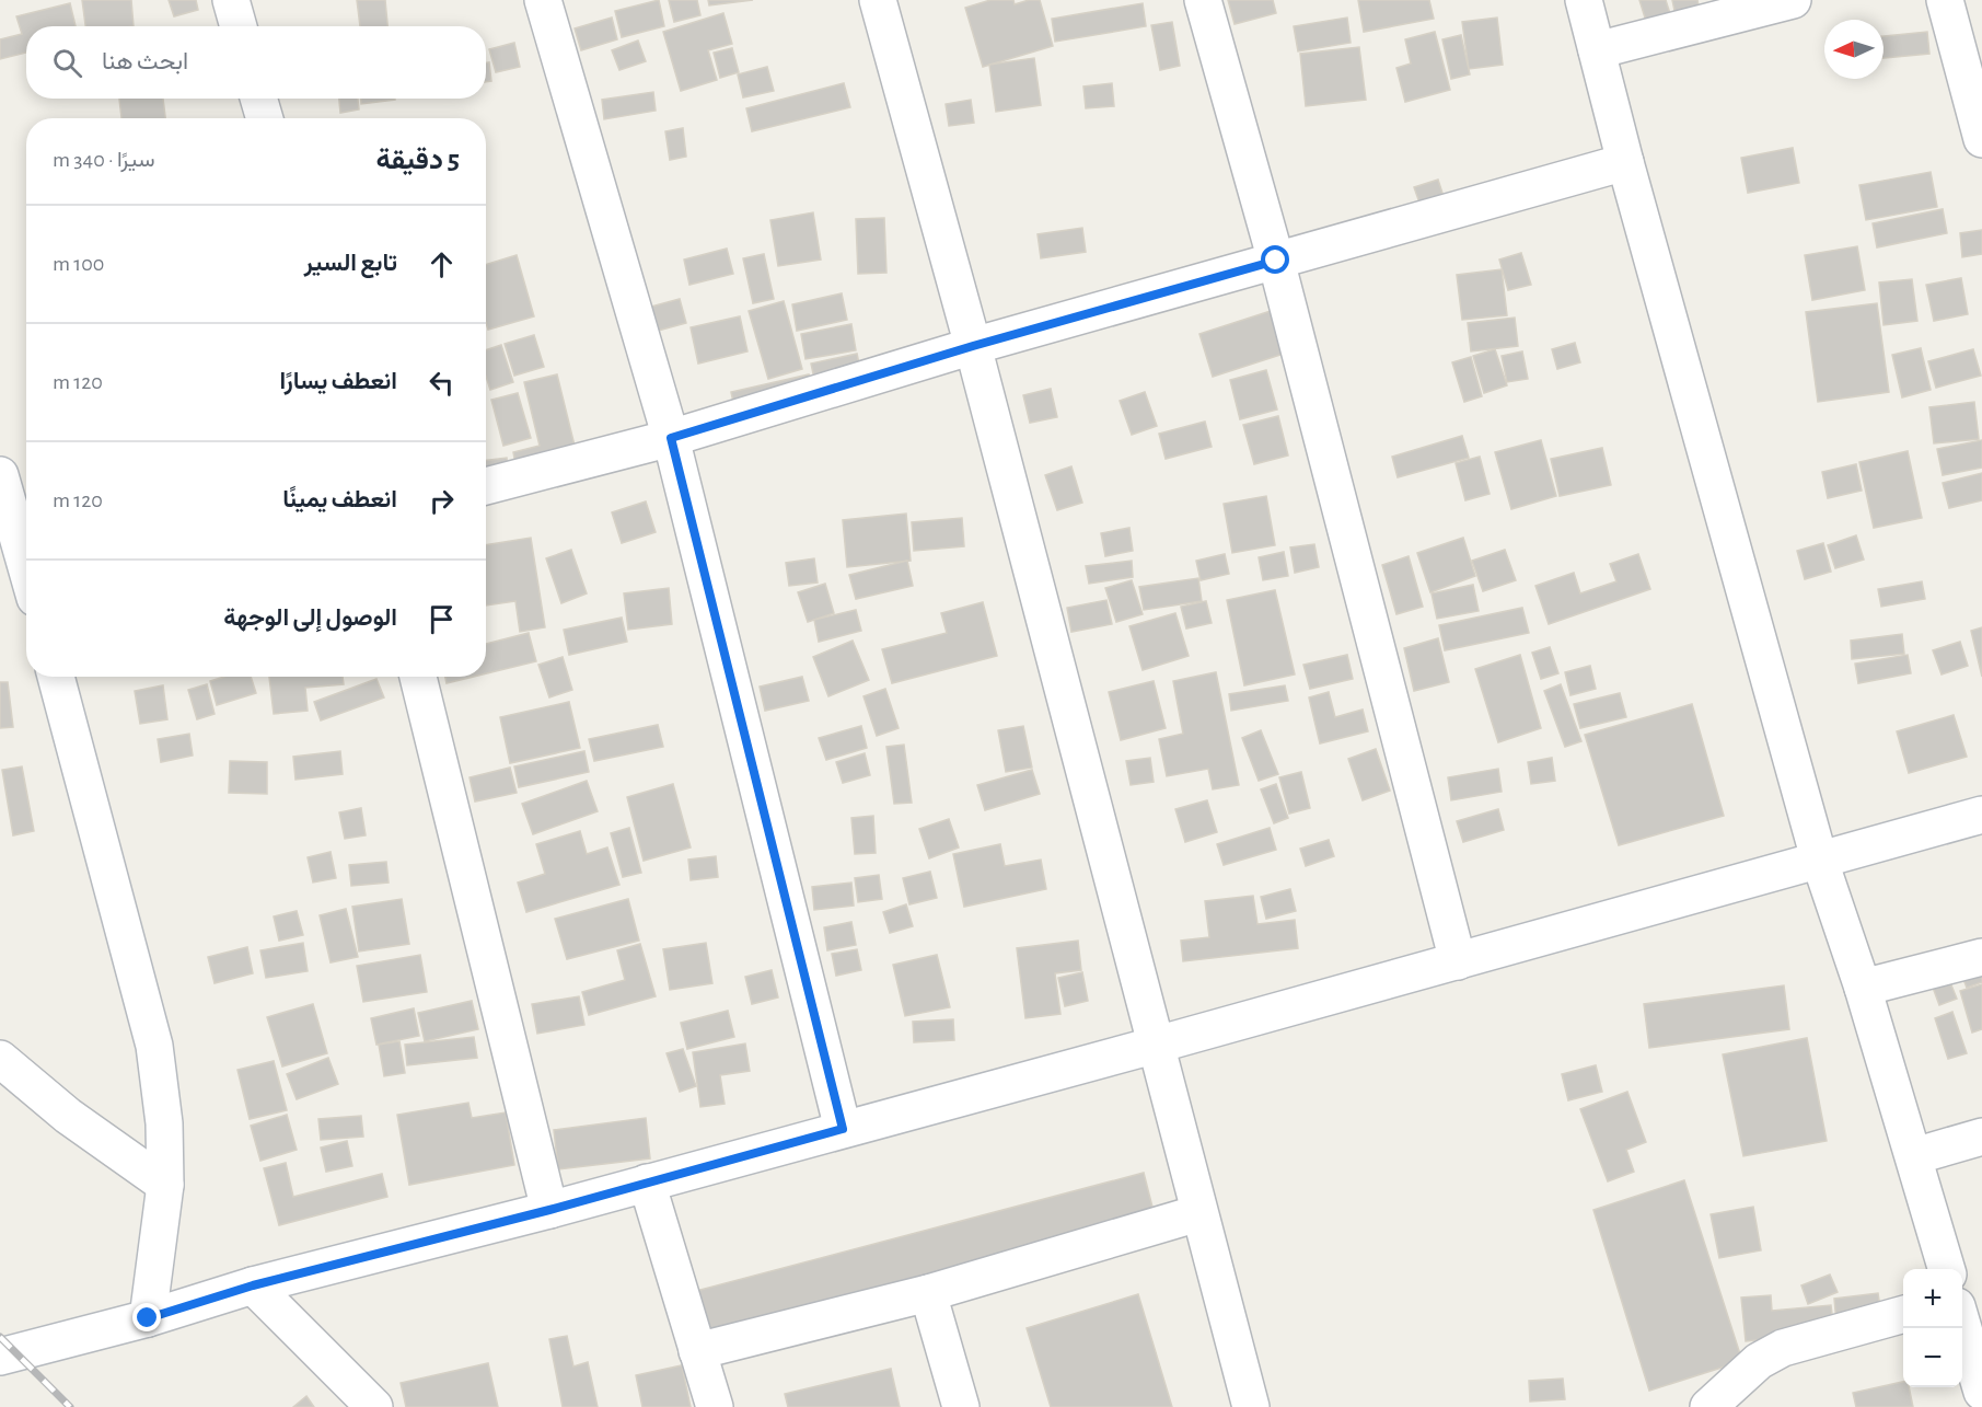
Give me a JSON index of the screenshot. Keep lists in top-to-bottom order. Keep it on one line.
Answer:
{"north":"left","page":{"search":"ابحث هنا","heading":["5 دقيقة","سيرًا · 340 m"],"list":[["تابع السير","100 m"],["انعطف يسارًا","120 m"],["انعطف يمينًا","120 m"],"الوصول إلى الوجهة"],"map_buttons":["+","−"]}}
